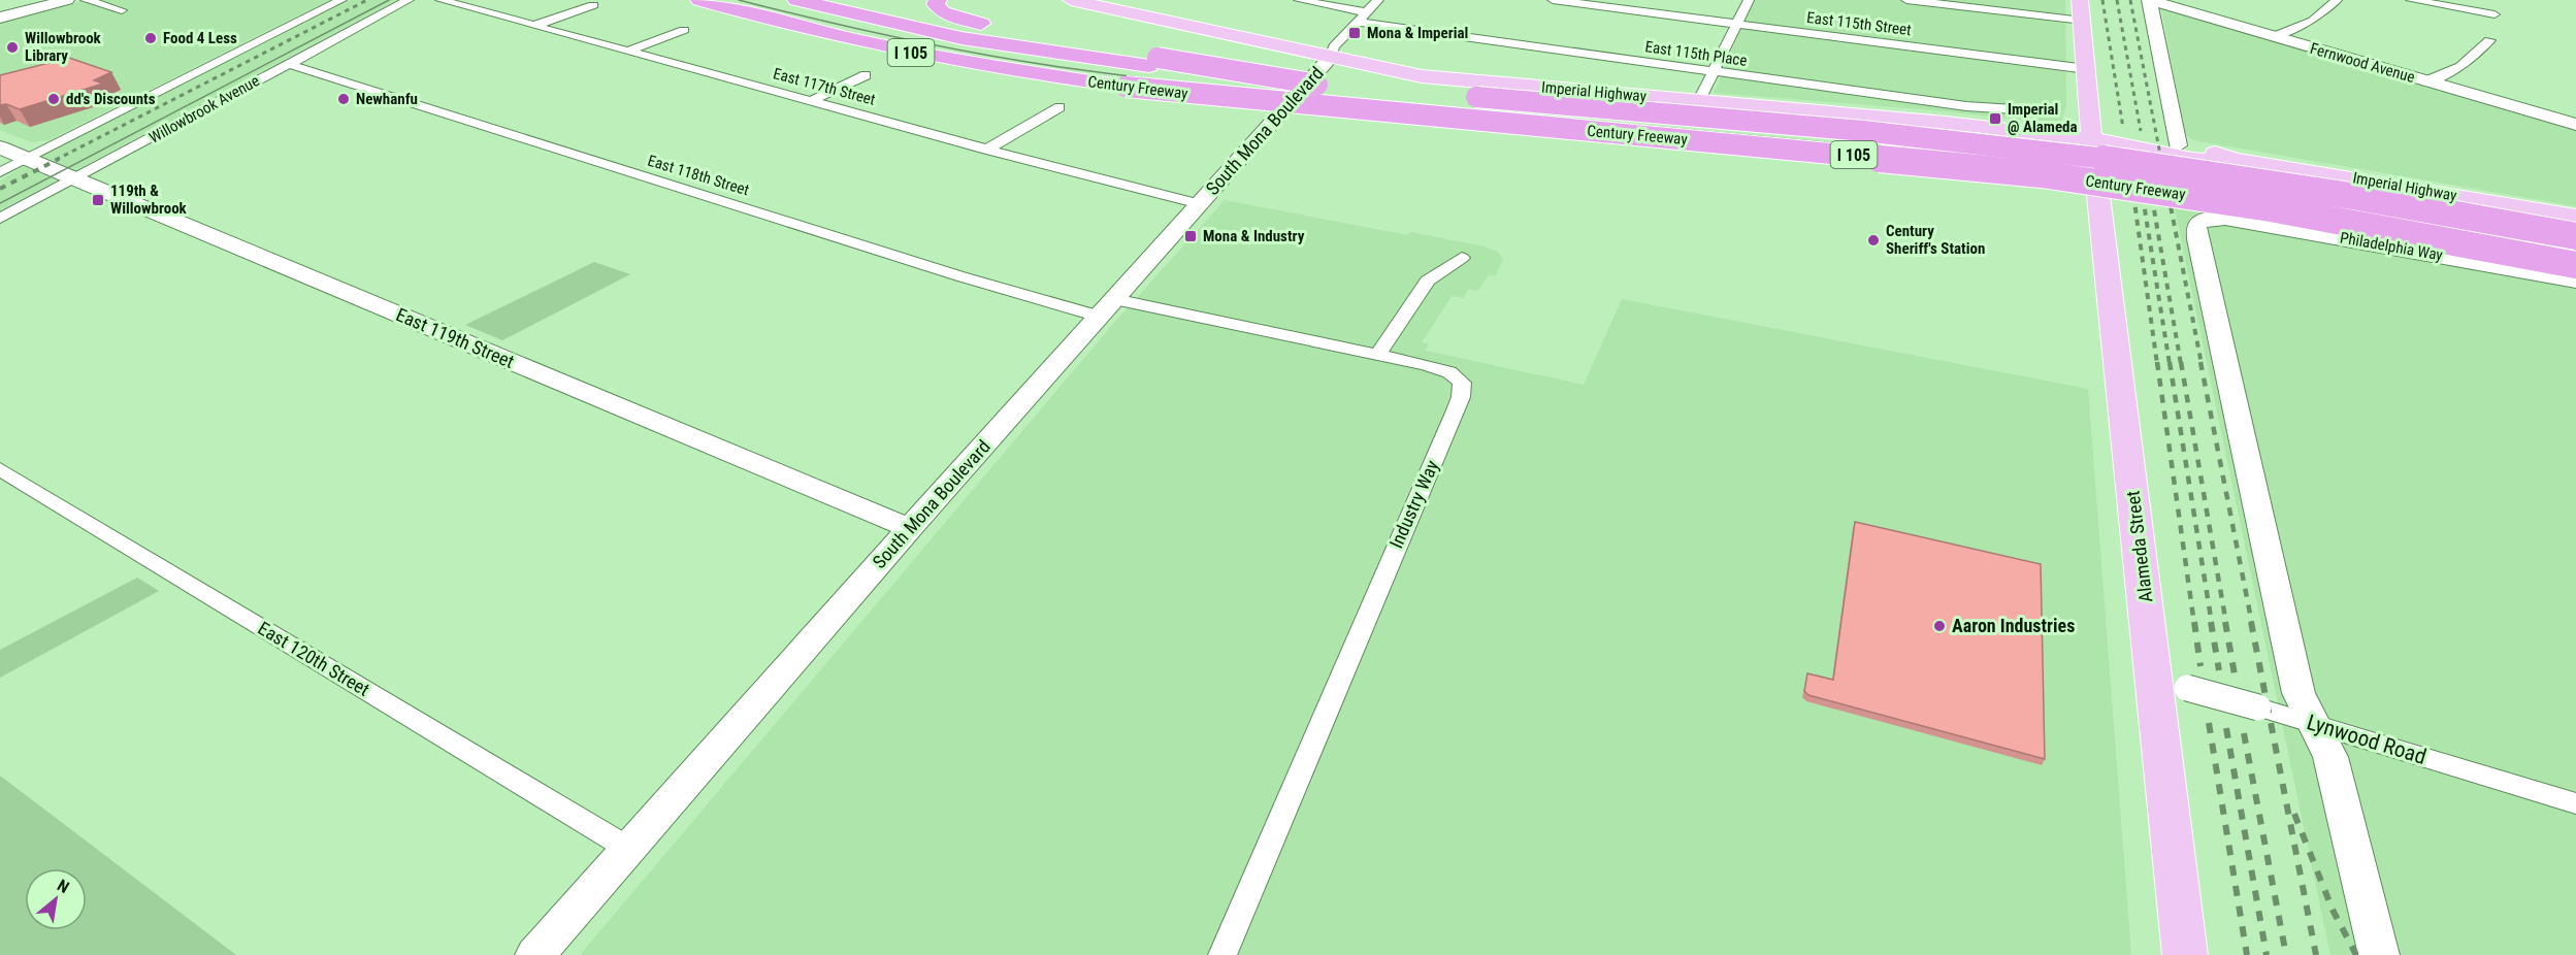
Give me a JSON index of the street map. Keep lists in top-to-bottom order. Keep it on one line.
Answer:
{"streets":{"highway":["I 105","Century Freeway"],"main road":["Imperial Highway","Alameda Street"],"street":["East 115th Street","East 115th Place","Fernwood Avenue","East 117th Street","Willowbrook Avenue","South Mona Boulevard","East 118th Street","Philadelphia Way","East 119th Street","Industry Way","East 120th Street","Lynwood Road"]},"crossings":[["East 115th Street","Alameda Street"],["East 117th Street","South Mona Boulevard"],["Imperial Highway","South Mona Boulevard"],["Imperial Highway","Alameda Street"],["Willowbrook Avenue","East 118th Street"],["Willowbrook Avenue","East 119th Street"],["South Mona Boulevard","East 118th Street"],["South Mona Boulevard","East 119th Street"],["South Mona Boulevard","Industry Way"],["South Mona Boulevard","East 120th Street"],["East 118th Street","Industry Way"],["Philadelphia Way","Lynwood Road"],["Alameda Street","Lynwood Road"]],"places":{"transit":["Mona & Imperial","Imperial @ Alameda","119th & Willowbrook","Mona & Industry"],"other":["Food 4 Less","Willowbrook Library","dd's Discounts","Newhanfu","Century Sheriff's Station","Aaron Industries"]},"north":"top right"}
